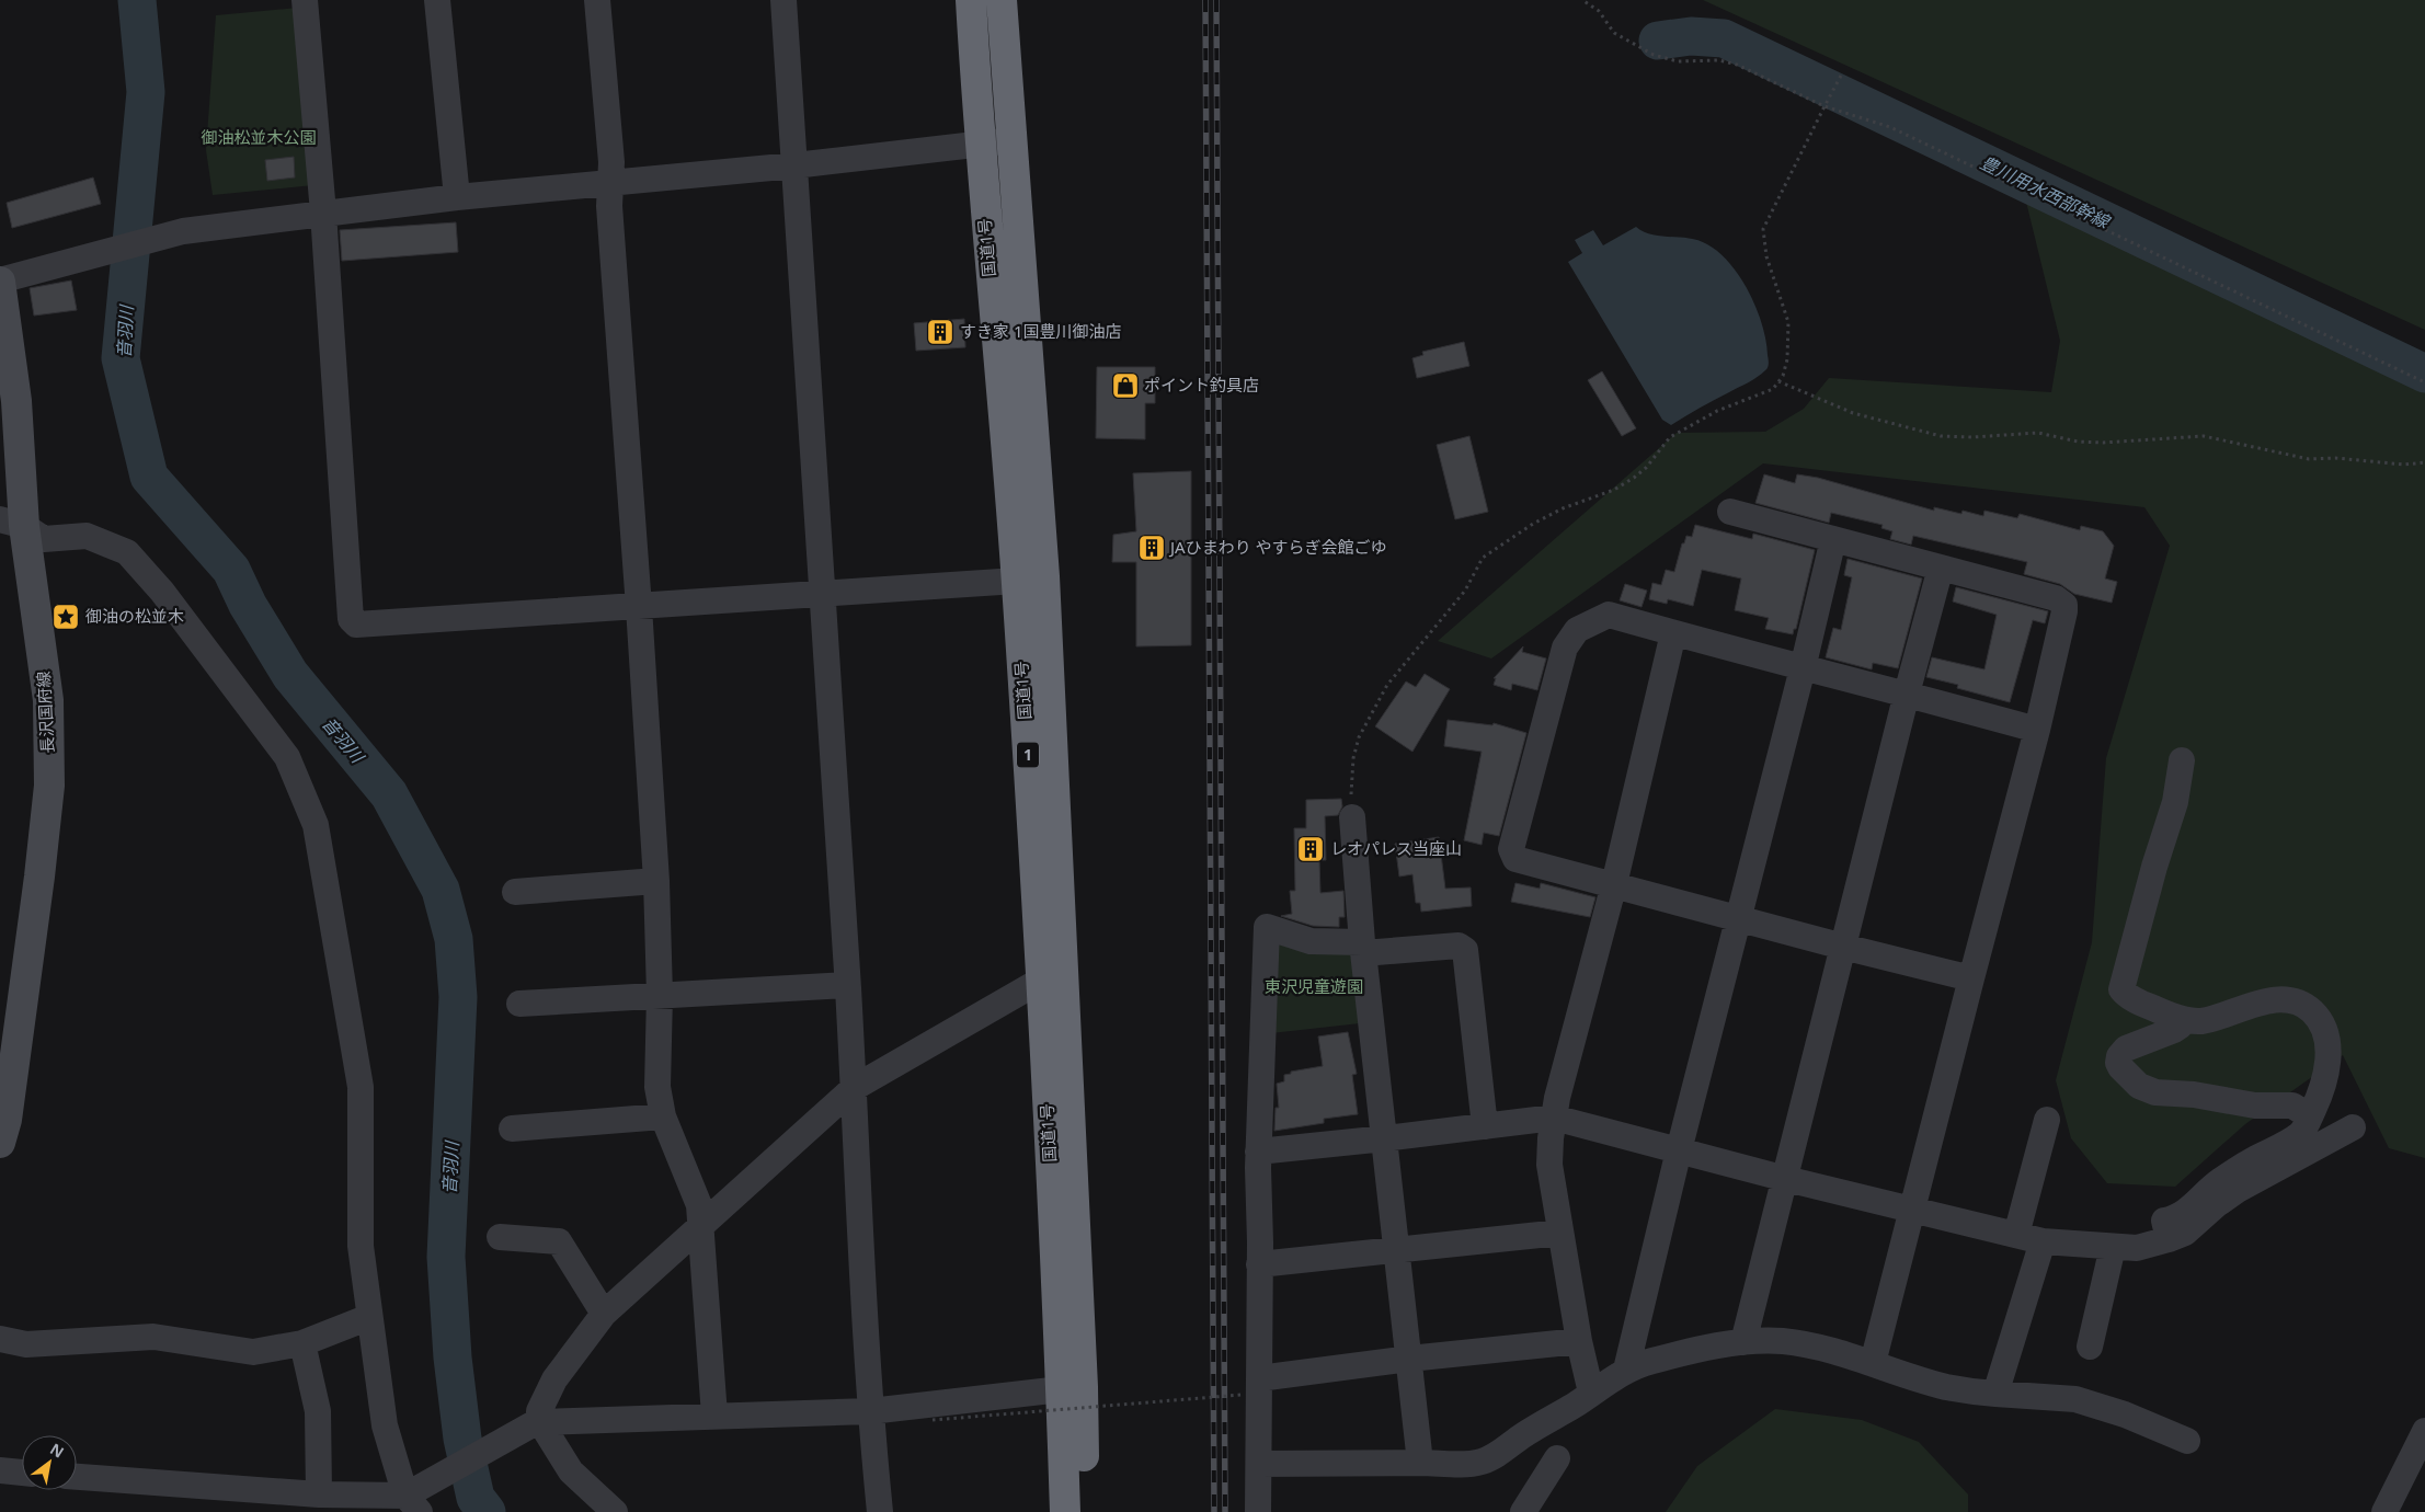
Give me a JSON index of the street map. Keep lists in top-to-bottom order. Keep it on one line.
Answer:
{"streets":{"highway":["国道1号","1"],"main road":["長沢国府線"]},"water":["豊川用水西部幹線","音羽川"],"parks":["御油松並木公園","東沢児童遊園"],"places":{"building":["すき家 1国豊川御油店","JAひまわり やすらぎ会館ごゆ","レオパレス当座山"],"shop":["ポイント釣具店"],"place":["御油の松並木"]},"north":"top right"}
